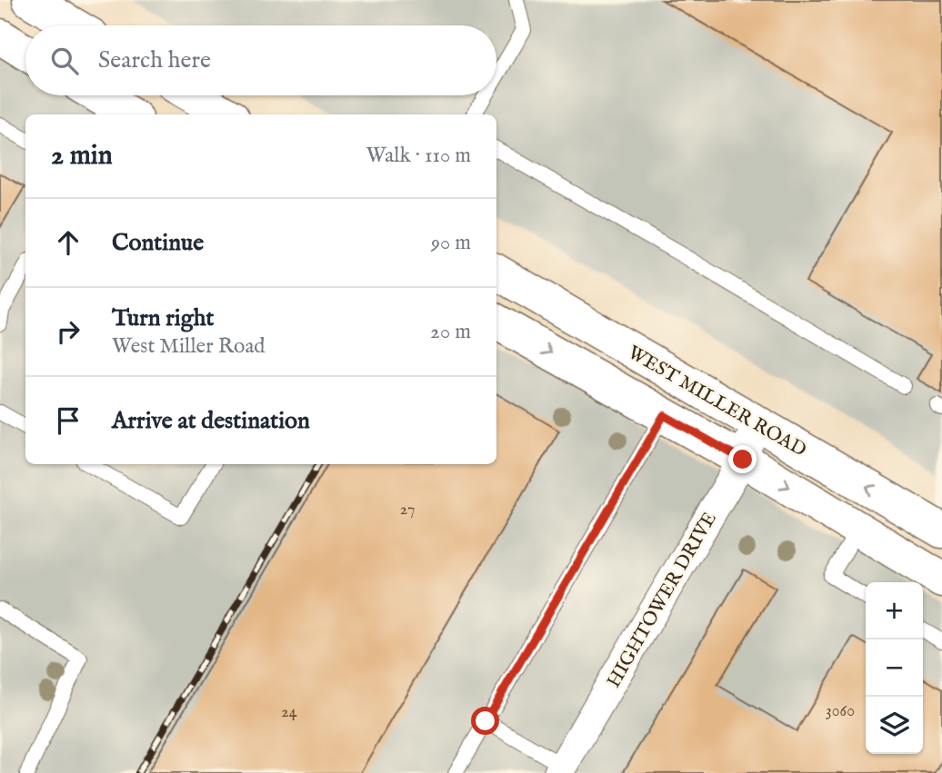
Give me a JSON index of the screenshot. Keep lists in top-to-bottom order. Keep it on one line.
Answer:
{"streets":{"main road":["WEST MILLER ROAD"],"street":["HIGHTOWER DRIVE"]},"crossings":[["WEST MILLER ROAD","HIGHTOWER DRIVE"]],"house_numbers":["27","3060","24"],"page":{"search":"Search here","heading":["2 min","Walk · 110 m"],"list":[["Continue","90 m"],["Turn right","West Miller Road","20 m"],"Arrive at destination"],"map_buttons":["+","−"]}}
